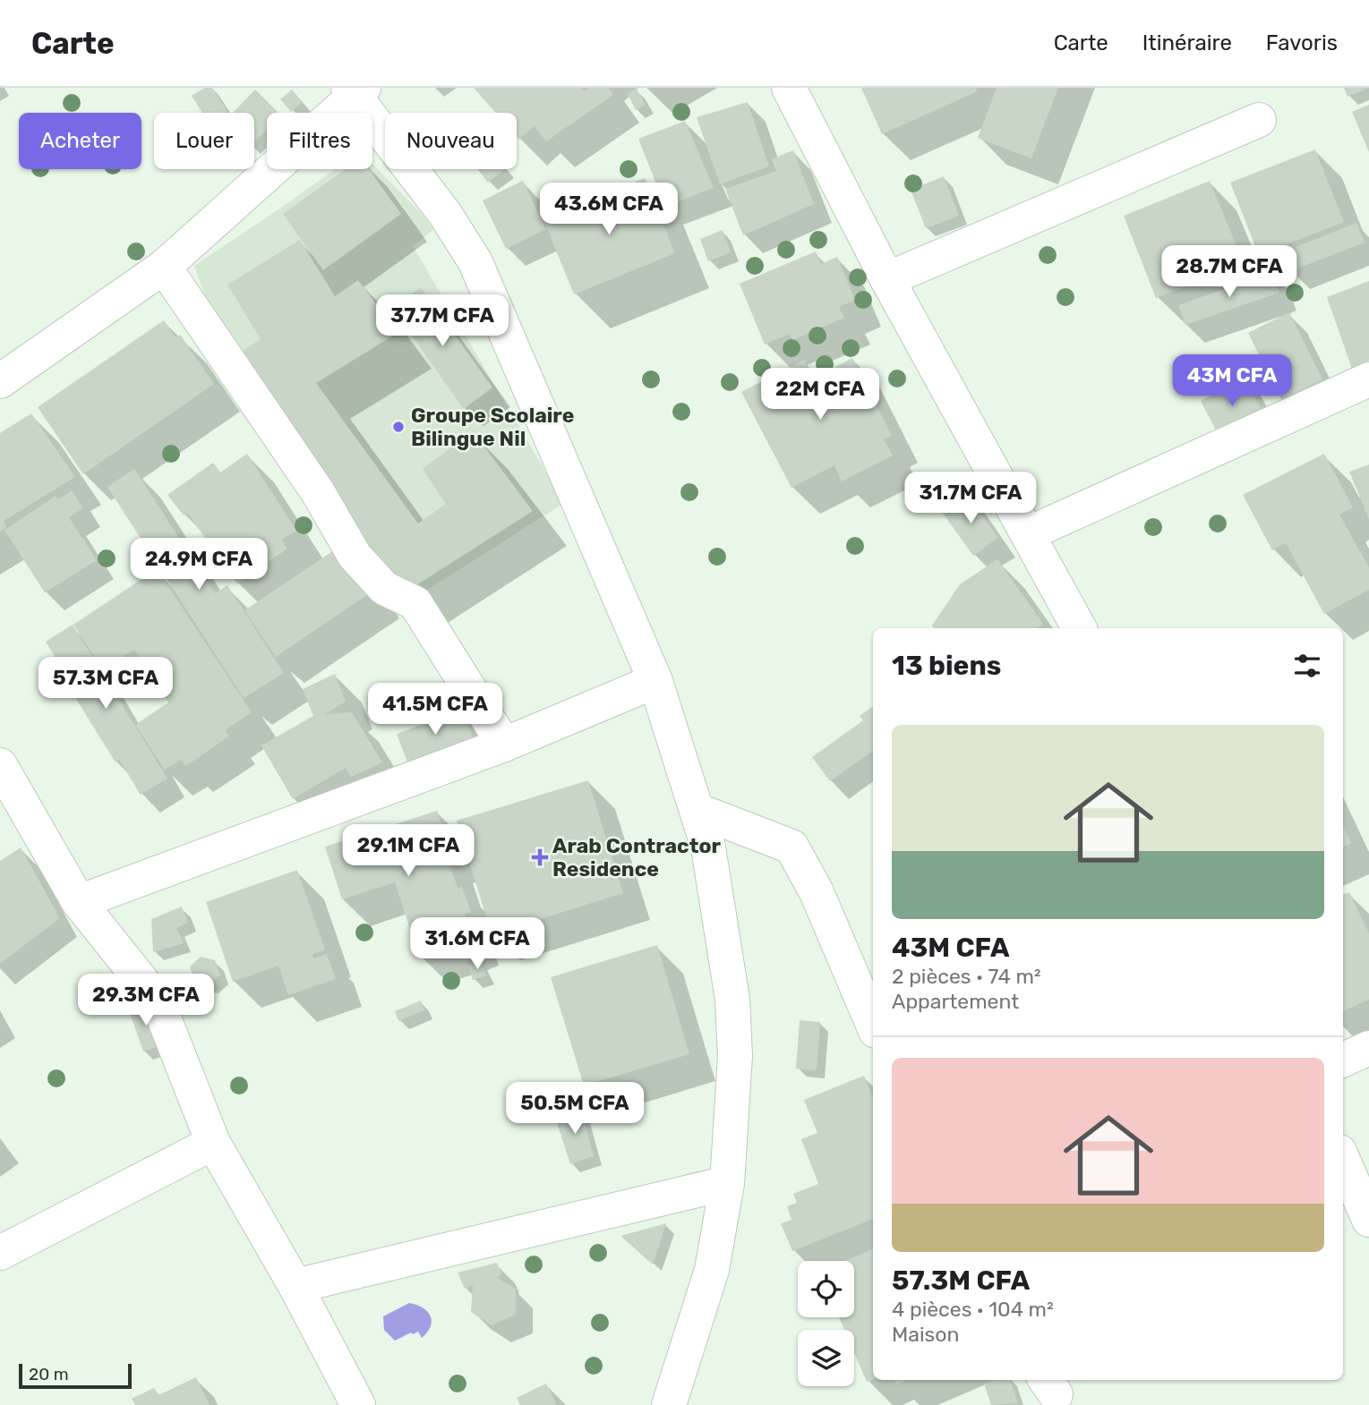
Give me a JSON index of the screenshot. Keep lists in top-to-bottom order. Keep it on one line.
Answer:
{"places":{"other":["Groupe Scolaire Bilingue Nil"],"health":["Arab Contractor Residence"]},"scale_bar":"20 m","page":{"header":"Carte","nav":["Carte","Itinéraire","Favoris"],"chip":["Acheter","Louer","Filtres","Nouveau"],"price":["43.6M CFA","28.7M CFA","37.7M CFA","43M CFA","22M CFA","31.7M CFA","24.9M CFA","57.3M CFA","41.5M CFA","29.1M CFA","31.6M CFA","29.3M CFA","50.5M CFA"],"heading":"13 biens","list":[{"name":"43M CFA","note":"2 pièces · 74 m² · Appartement"},{"name":"57.3M CFA","note":"4 pièces · 104 m² · Maison"}],"scale":"20 m"}}
